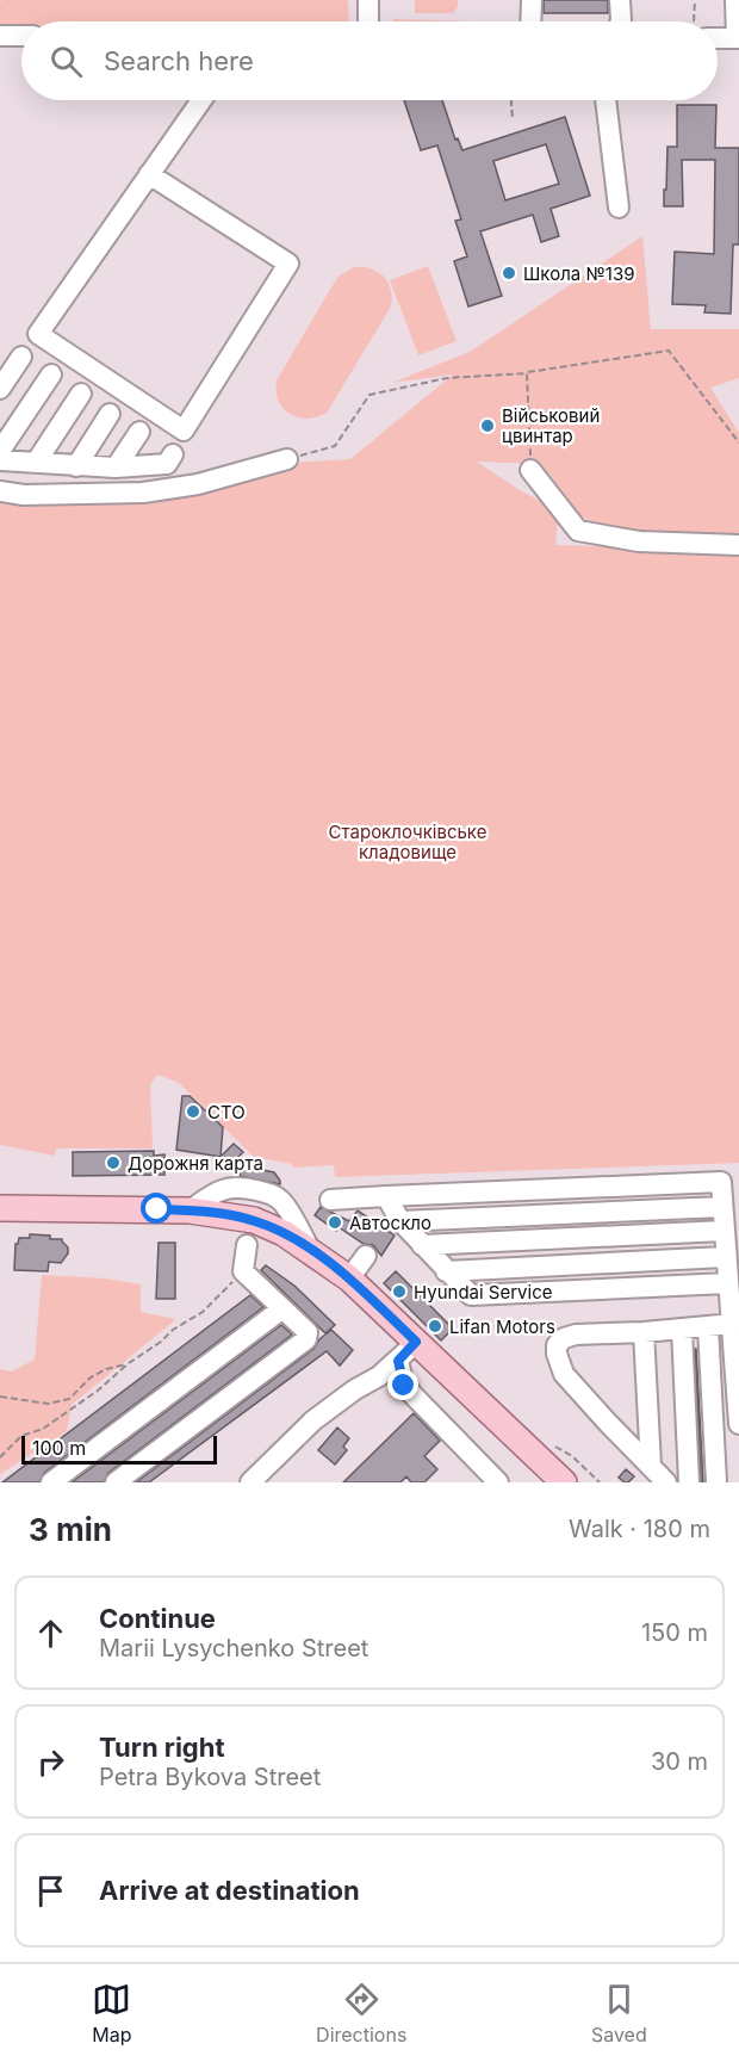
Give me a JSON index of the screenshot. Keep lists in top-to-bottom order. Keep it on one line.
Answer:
{"parks":["Староклочківське кладовище"],"places":["Школа №139","Військовий цвинтар","СТО","Дорожня карта","Автоскло","Hyundai Service","Lifan Motors"],"scale_bar":"100 m","page":{"search":"Search here","scale":"100 m","heading":["3 min","Walk · 180 m"],"list":[["Continue","Marii Lysychenko Street","150 m"],["Turn right","Petra Bykova Street","30 m"],"Arrive at destination"],"nav":["Map","Directions","Saved"]}}
